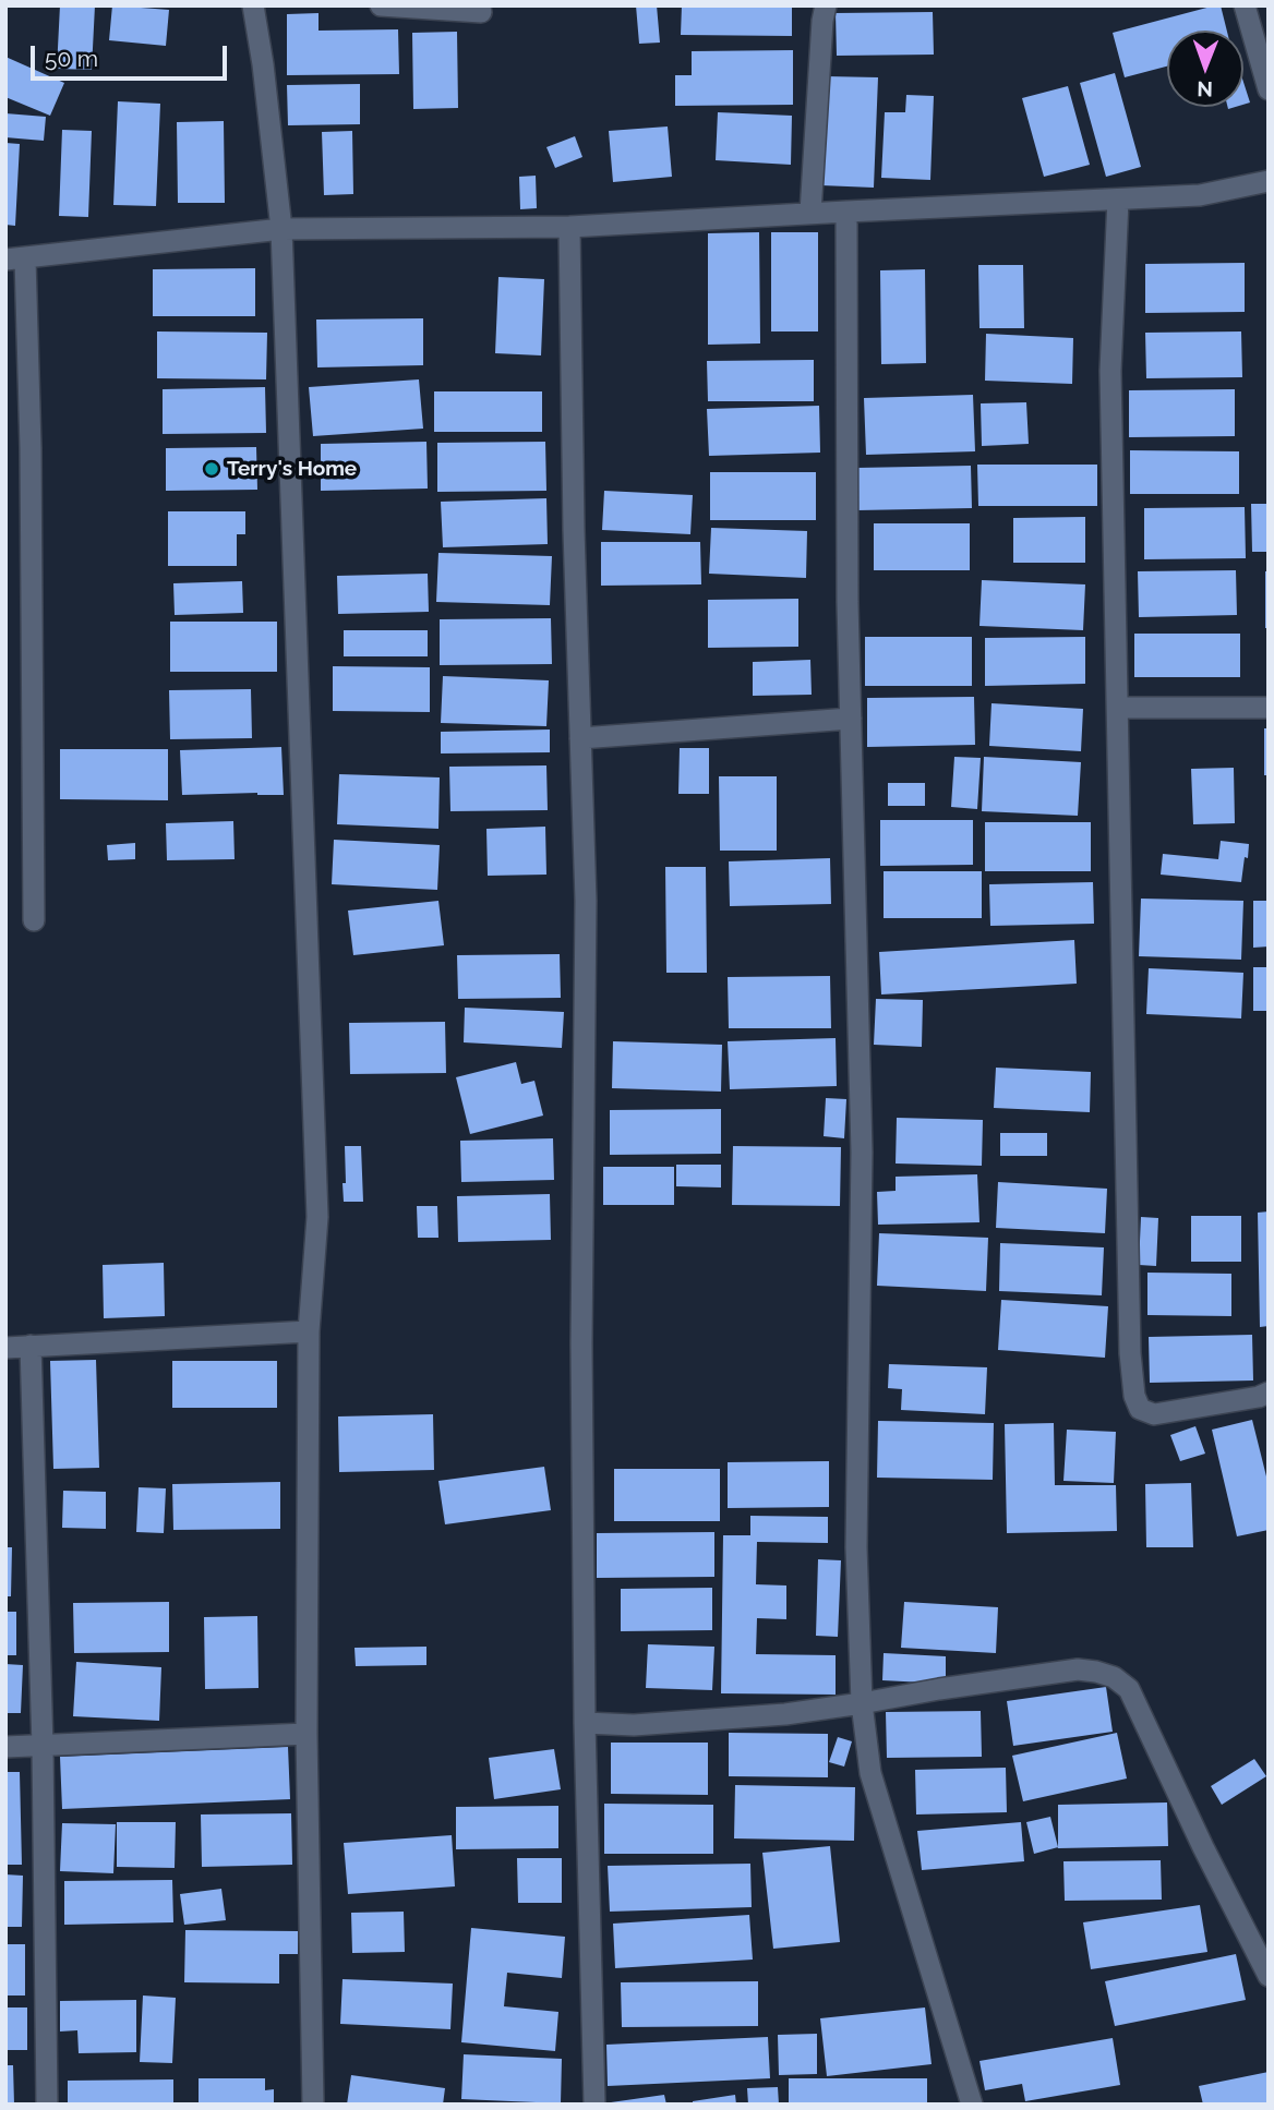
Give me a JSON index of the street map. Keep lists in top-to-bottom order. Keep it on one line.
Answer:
{"places":["Terry's Home"],"scale_bar":"50 m","north":"bottom"}
